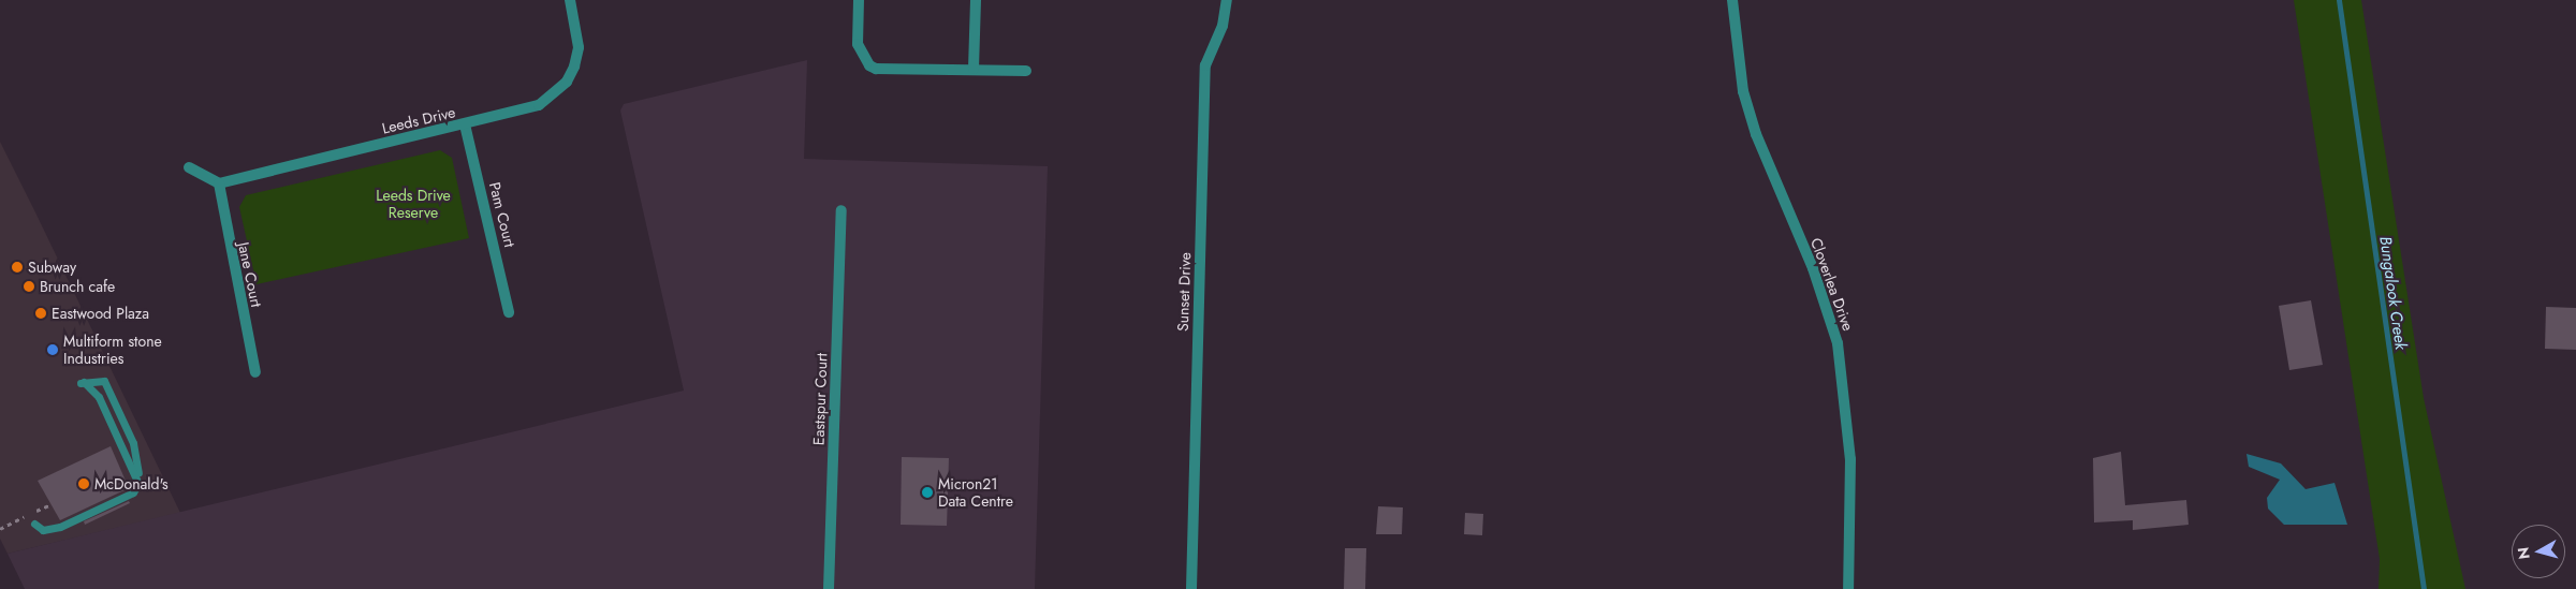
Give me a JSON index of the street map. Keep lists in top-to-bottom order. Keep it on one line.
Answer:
{"streets":{"street":["Leeds Drive","Pam Court","Jane Court","Cloverlea Drive","Sunset Drive","Eastspur Court"]},"crossings":[["Leeds Drive","Pam Court"],["Leeds Drive","Jane Court"]],"water":["Bungalook Creek"],"parks":["Leeds Drive Reserve"],"places":["Subway","Brunch cafe","Eastwood Plaza","Multiform stone Industries","McDonald's","Micron21 Data Centre"],"north":"left"}
